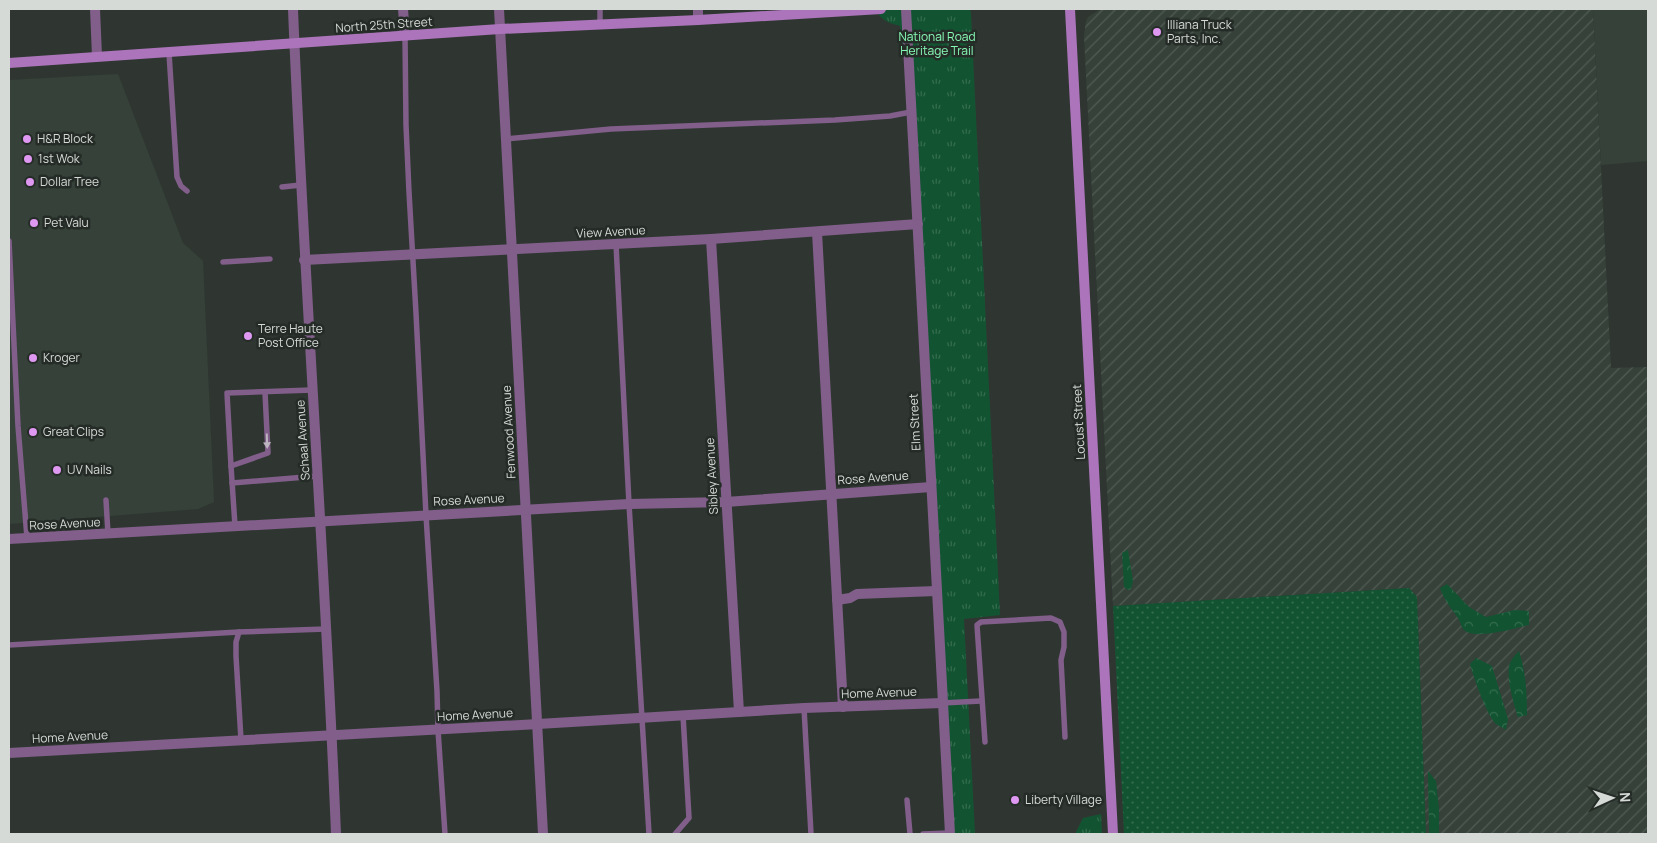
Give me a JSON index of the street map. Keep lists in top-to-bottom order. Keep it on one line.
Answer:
{"streets":{"street":["North 25th Street","View Avenue","Elm Street","Locust Street","Fenwood Avenue","Schaal Avenue","Sibley Avenue","Rose Avenue","Home Avenue"]},"crossings":[["North 25th Street","Fenwood Avenue"],["North 25th Street","Schaal Avenue"],["View Avenue","Elm Street"],["View Avenue","Fenwood Avenue"],["View Avenue","Schaal Avenue"],["View Avenue","Sibley Avenue"],["Elm Street","Rose Avenue"],["Elm Street","Home Avenue"],["Fenwood Avenue","Rose Avenue"],["Fenwood Avenue","Home Avenue"],["Schaal Avenue","Rose Avenue"],["Schaal Avenue","Home Avenue"],["Sibley Avenue","Rose Avenue"],["Sibley Avenue","Home Avenue"]],"parks":["National Road Heritage Trail"],"places":["Illiana Truck Parts, Inc.","H&R Block","1st Wok","Dollar Tree","Pet Valu","Terre Haute Post Office","Kroger","Great Clips","UV Nails","Liberty Village"],"north":"right"}
